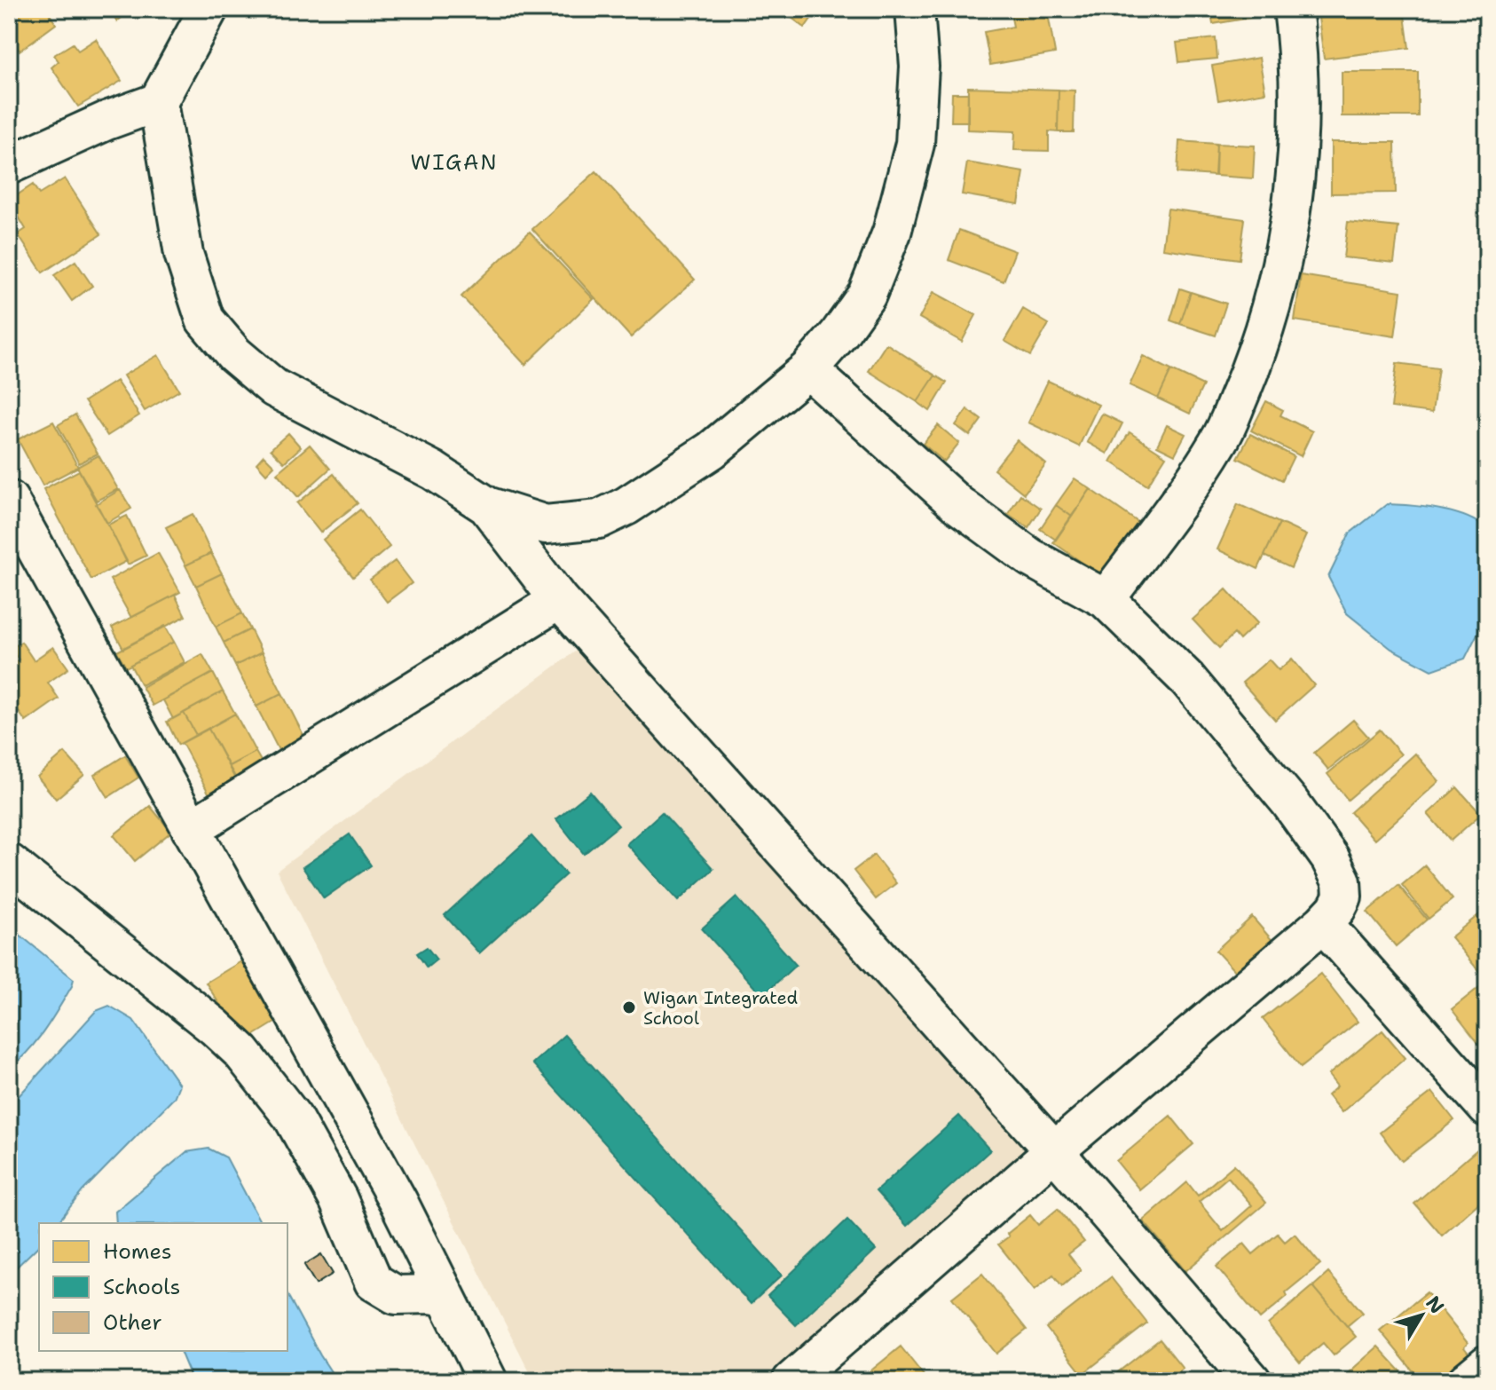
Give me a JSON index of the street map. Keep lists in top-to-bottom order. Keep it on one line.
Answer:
{"districts":["WIGAN"],"places":["Wigan Integrated School"],"legend":["Homes","Schools","Other"],"north":"top right"}
